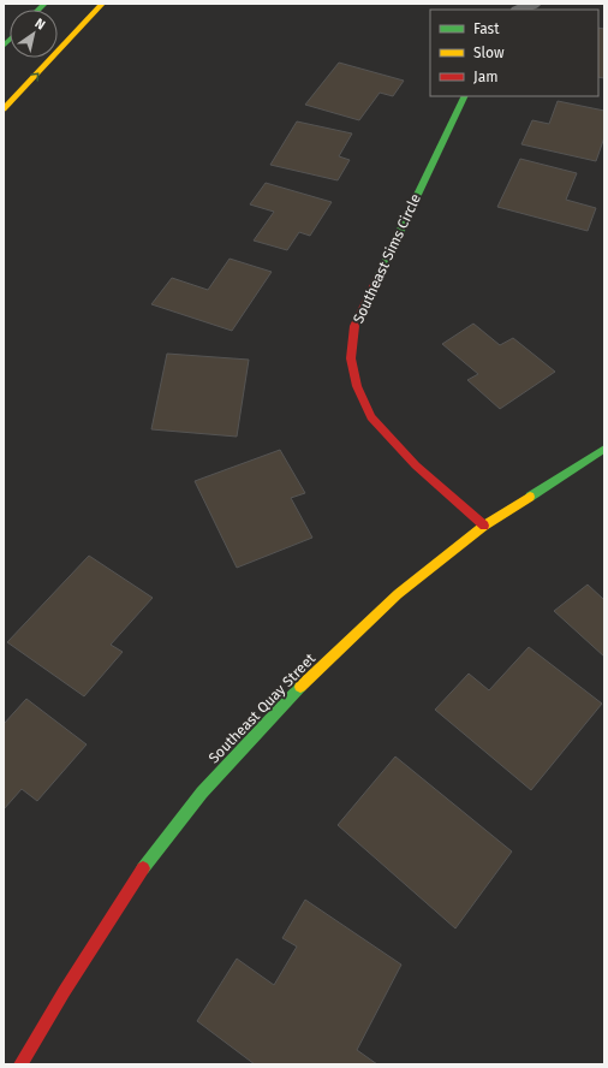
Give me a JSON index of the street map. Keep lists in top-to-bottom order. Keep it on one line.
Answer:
{"streets":{"main road":["Southeast Sims Circle","Southeast Quay Street"]},"crossings":[["Southeast Sims Circle","Southeast Quay Street"]],"legend":["Fast","Slow","Jam"],"north":"top right"}
